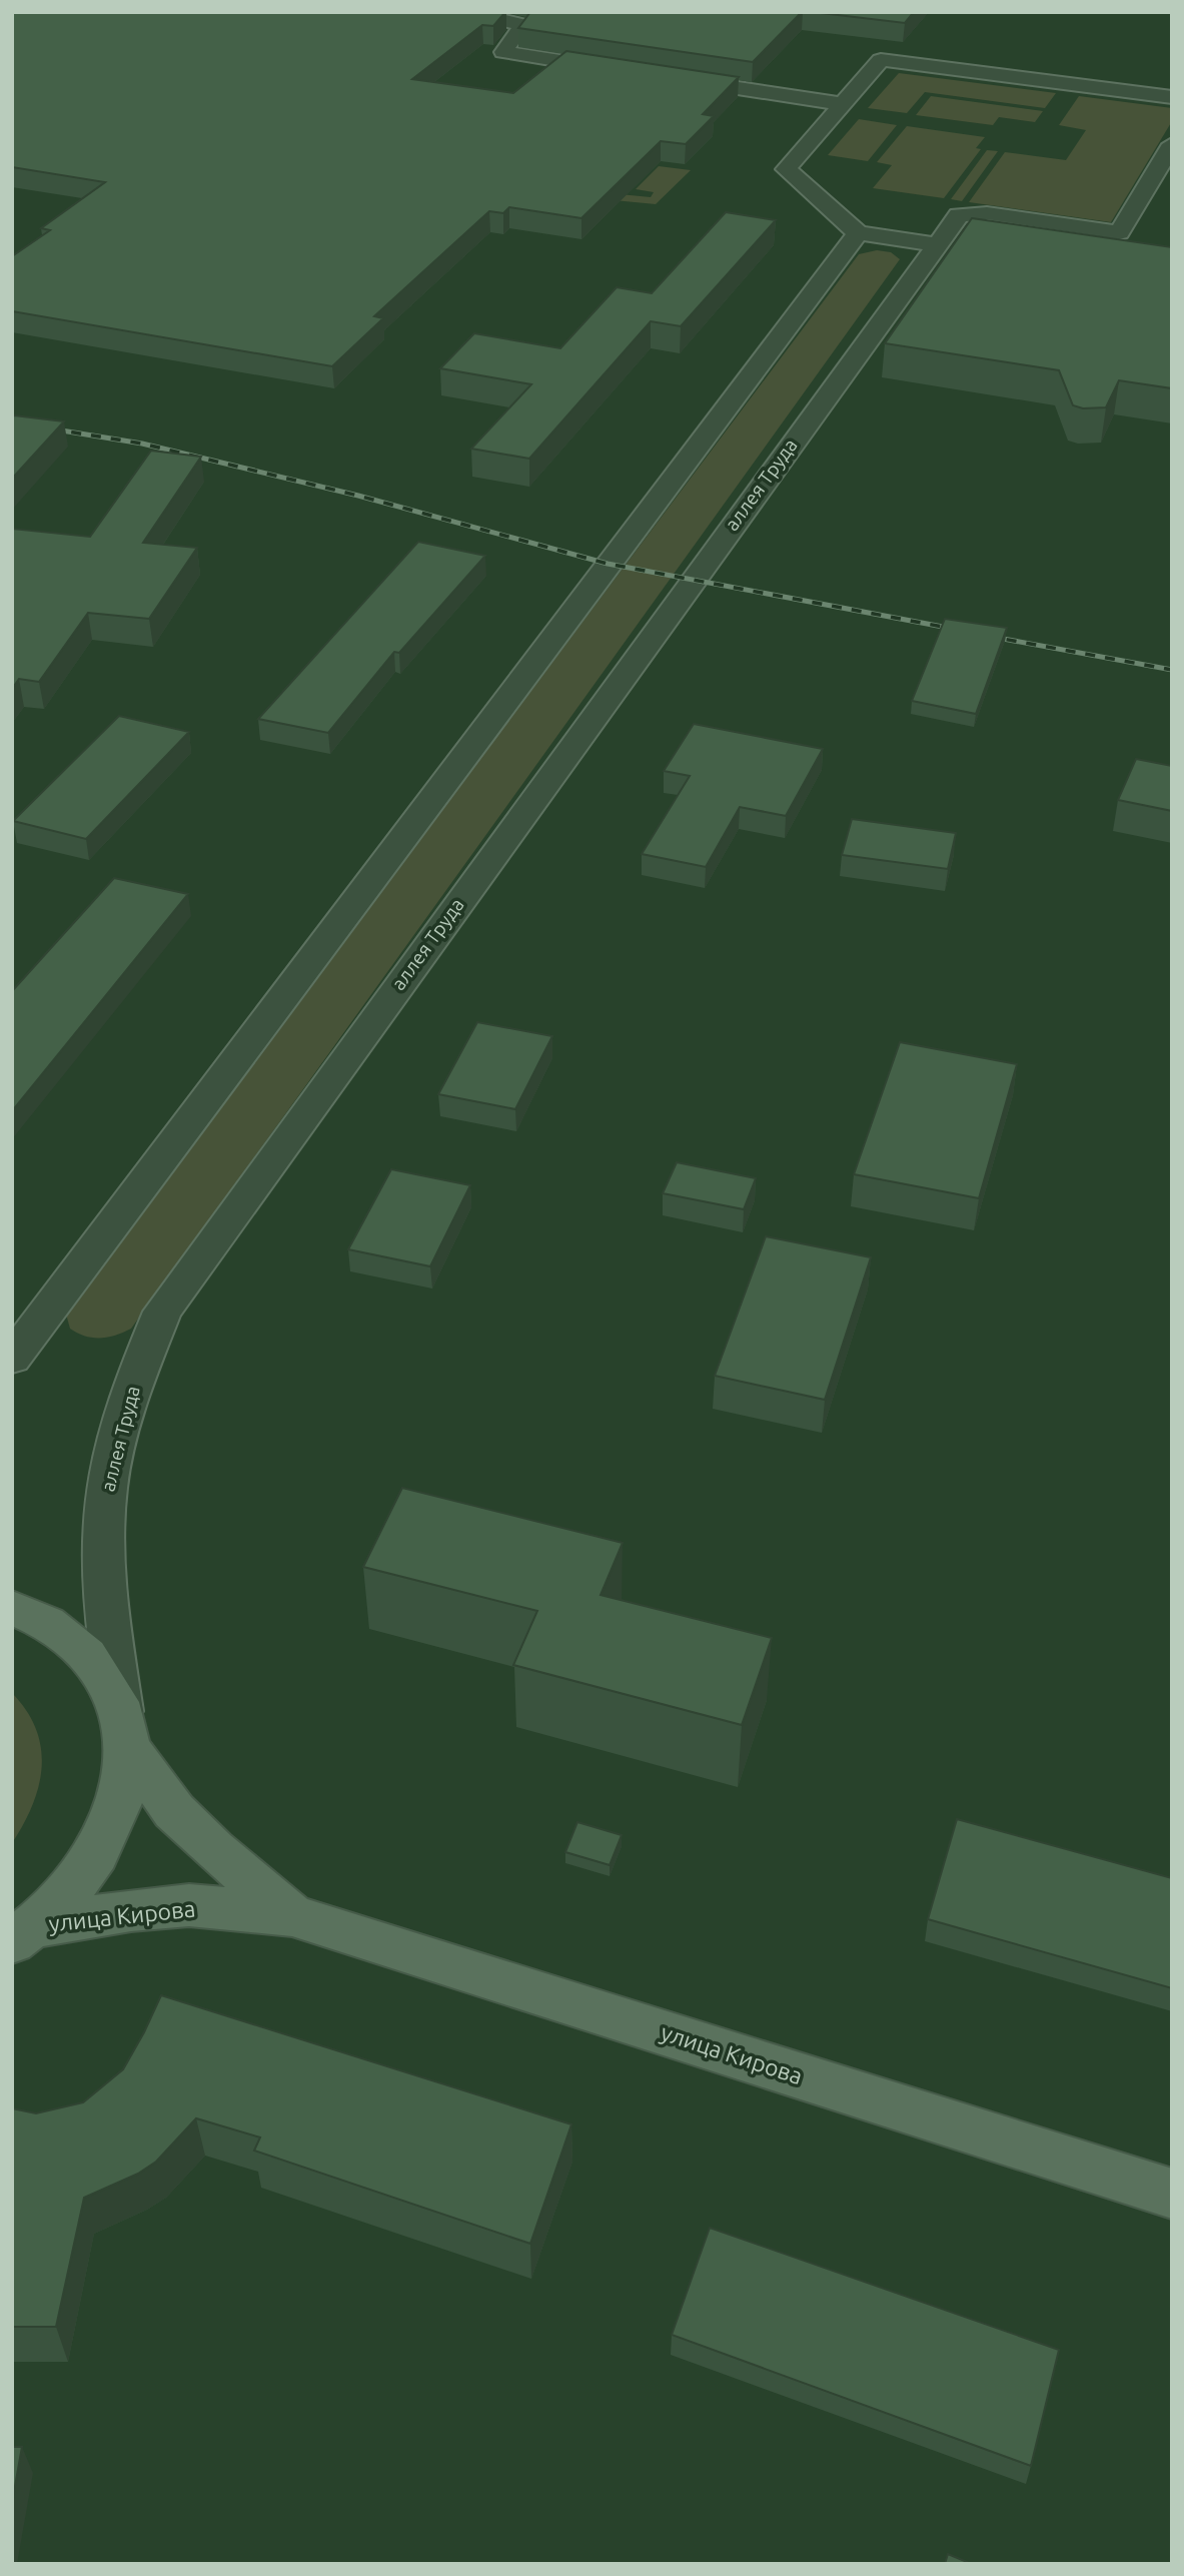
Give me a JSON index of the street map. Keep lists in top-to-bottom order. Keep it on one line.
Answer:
{"streets":{"main road":["улица Кирова"],"street":["аллея Труда"]},"crossings":[["аллея Труда","улица Кирова"]]}
